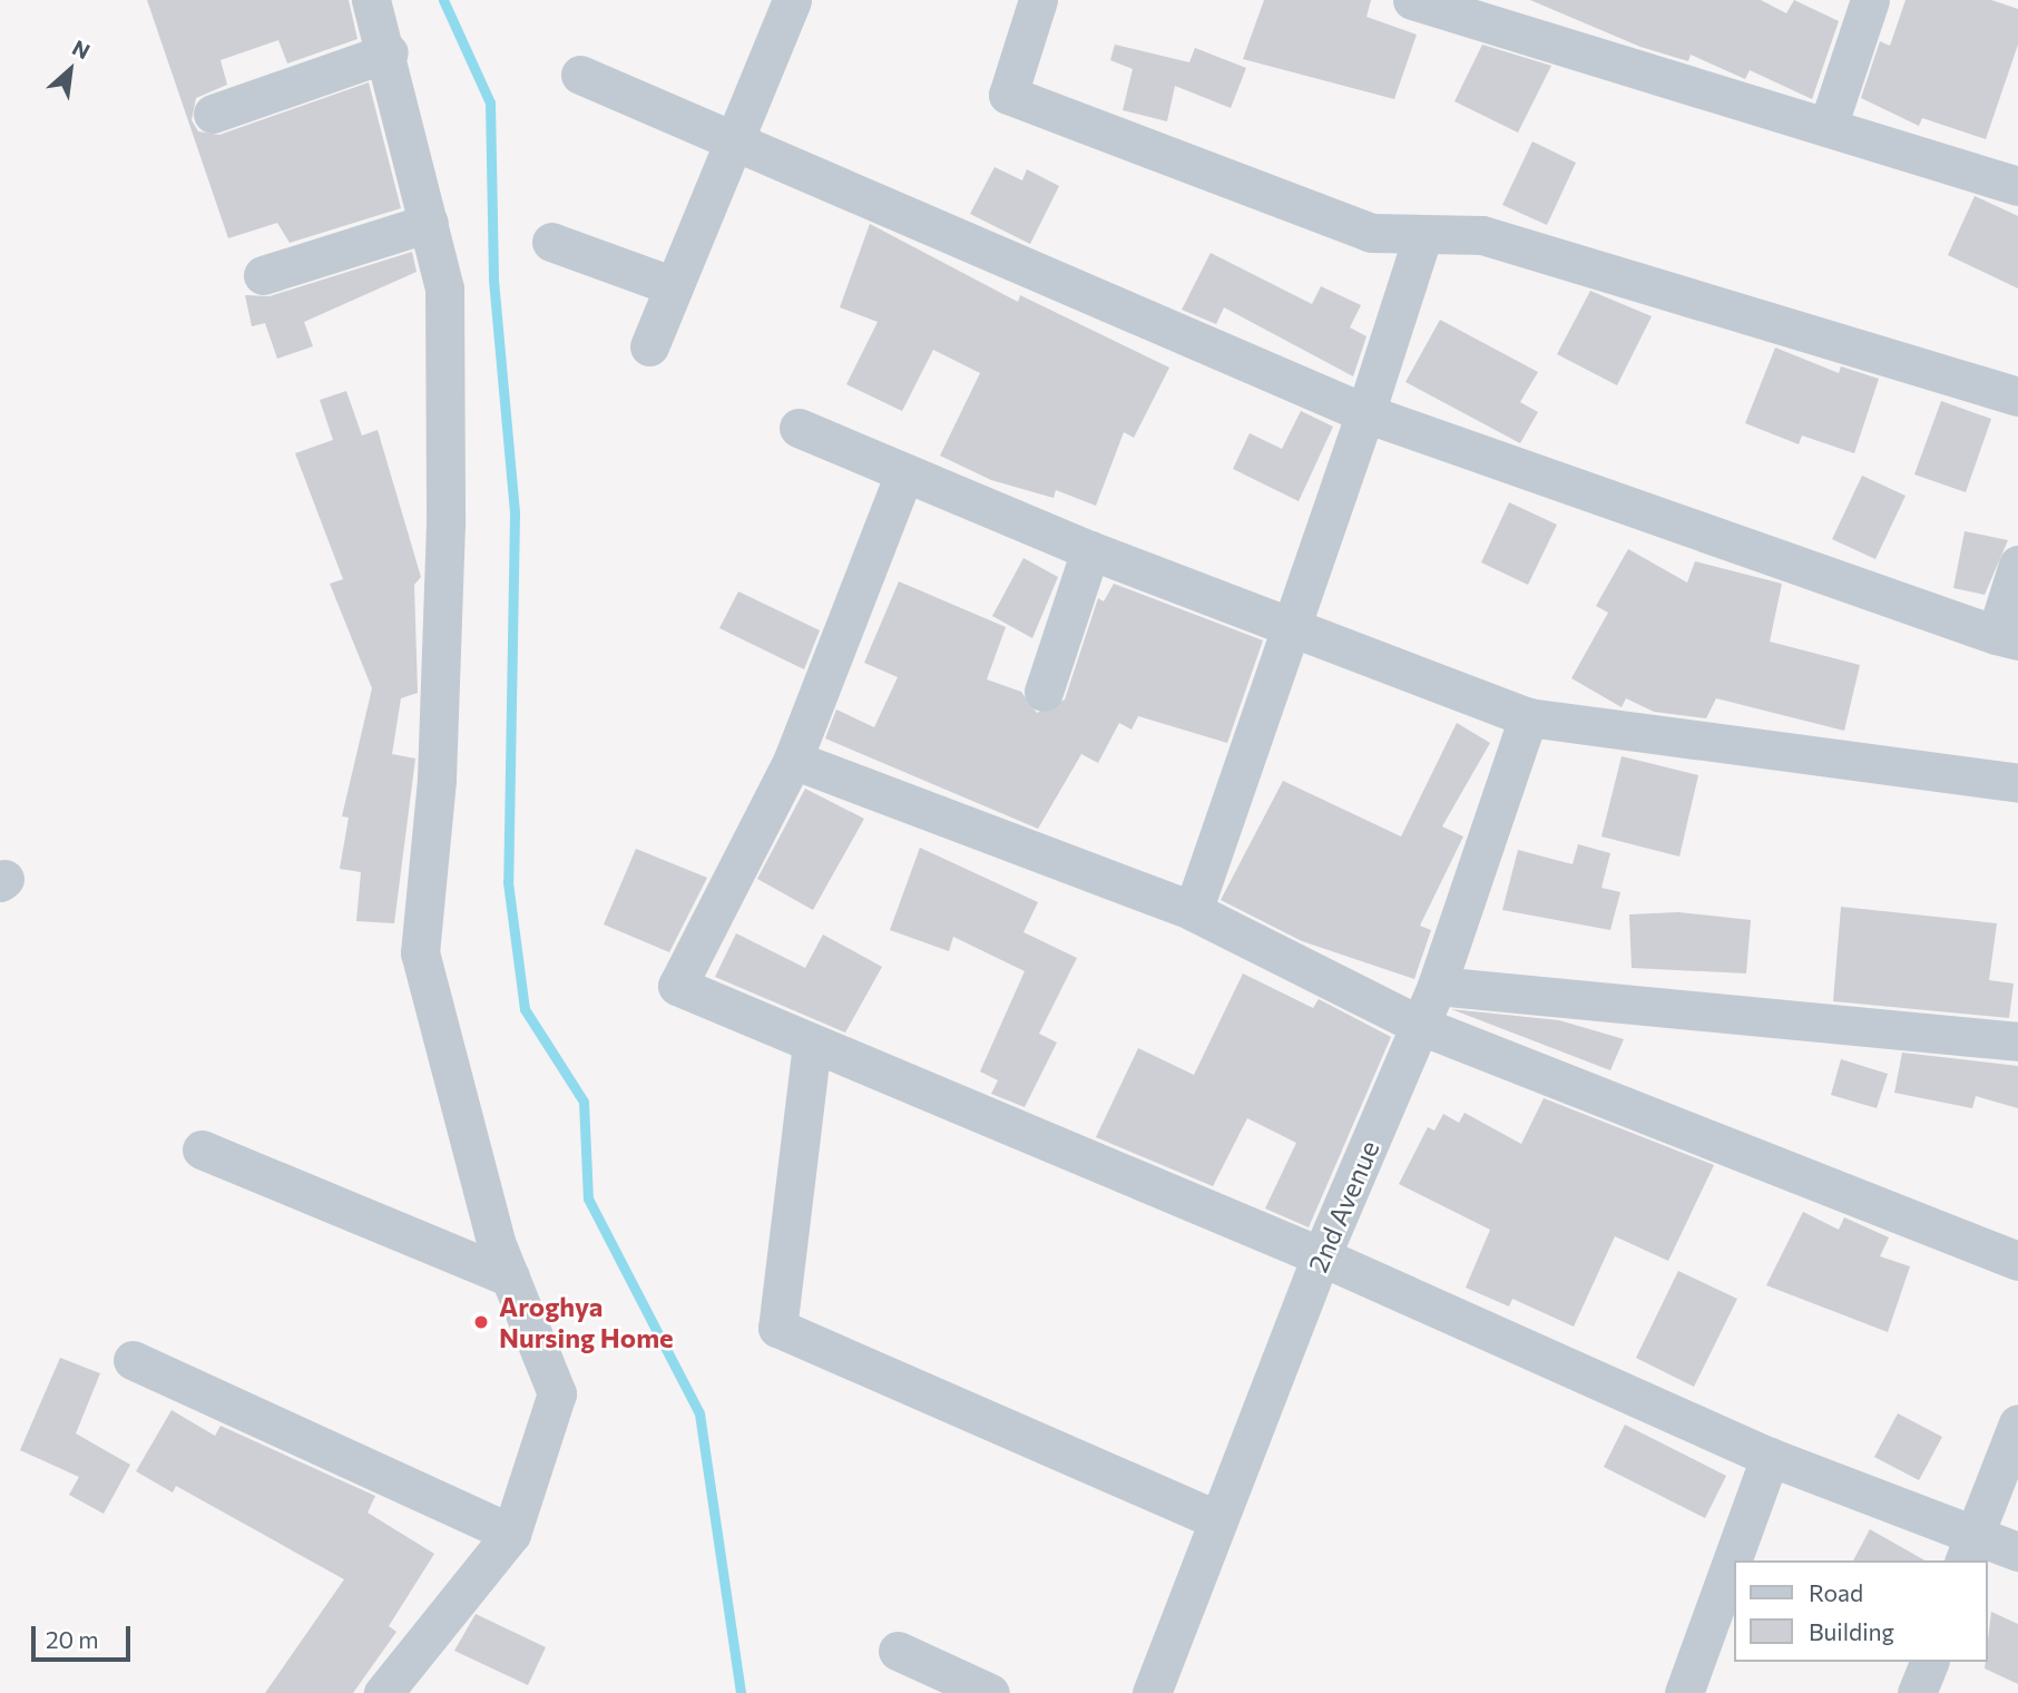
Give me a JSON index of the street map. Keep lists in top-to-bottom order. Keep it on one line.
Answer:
{"streets":{"street":["2nd Avenue"]},"places":["Aroghya Nursing Home"],"legend":["Road","Building"],"scale_bar":"20 m","north":"top right"}
